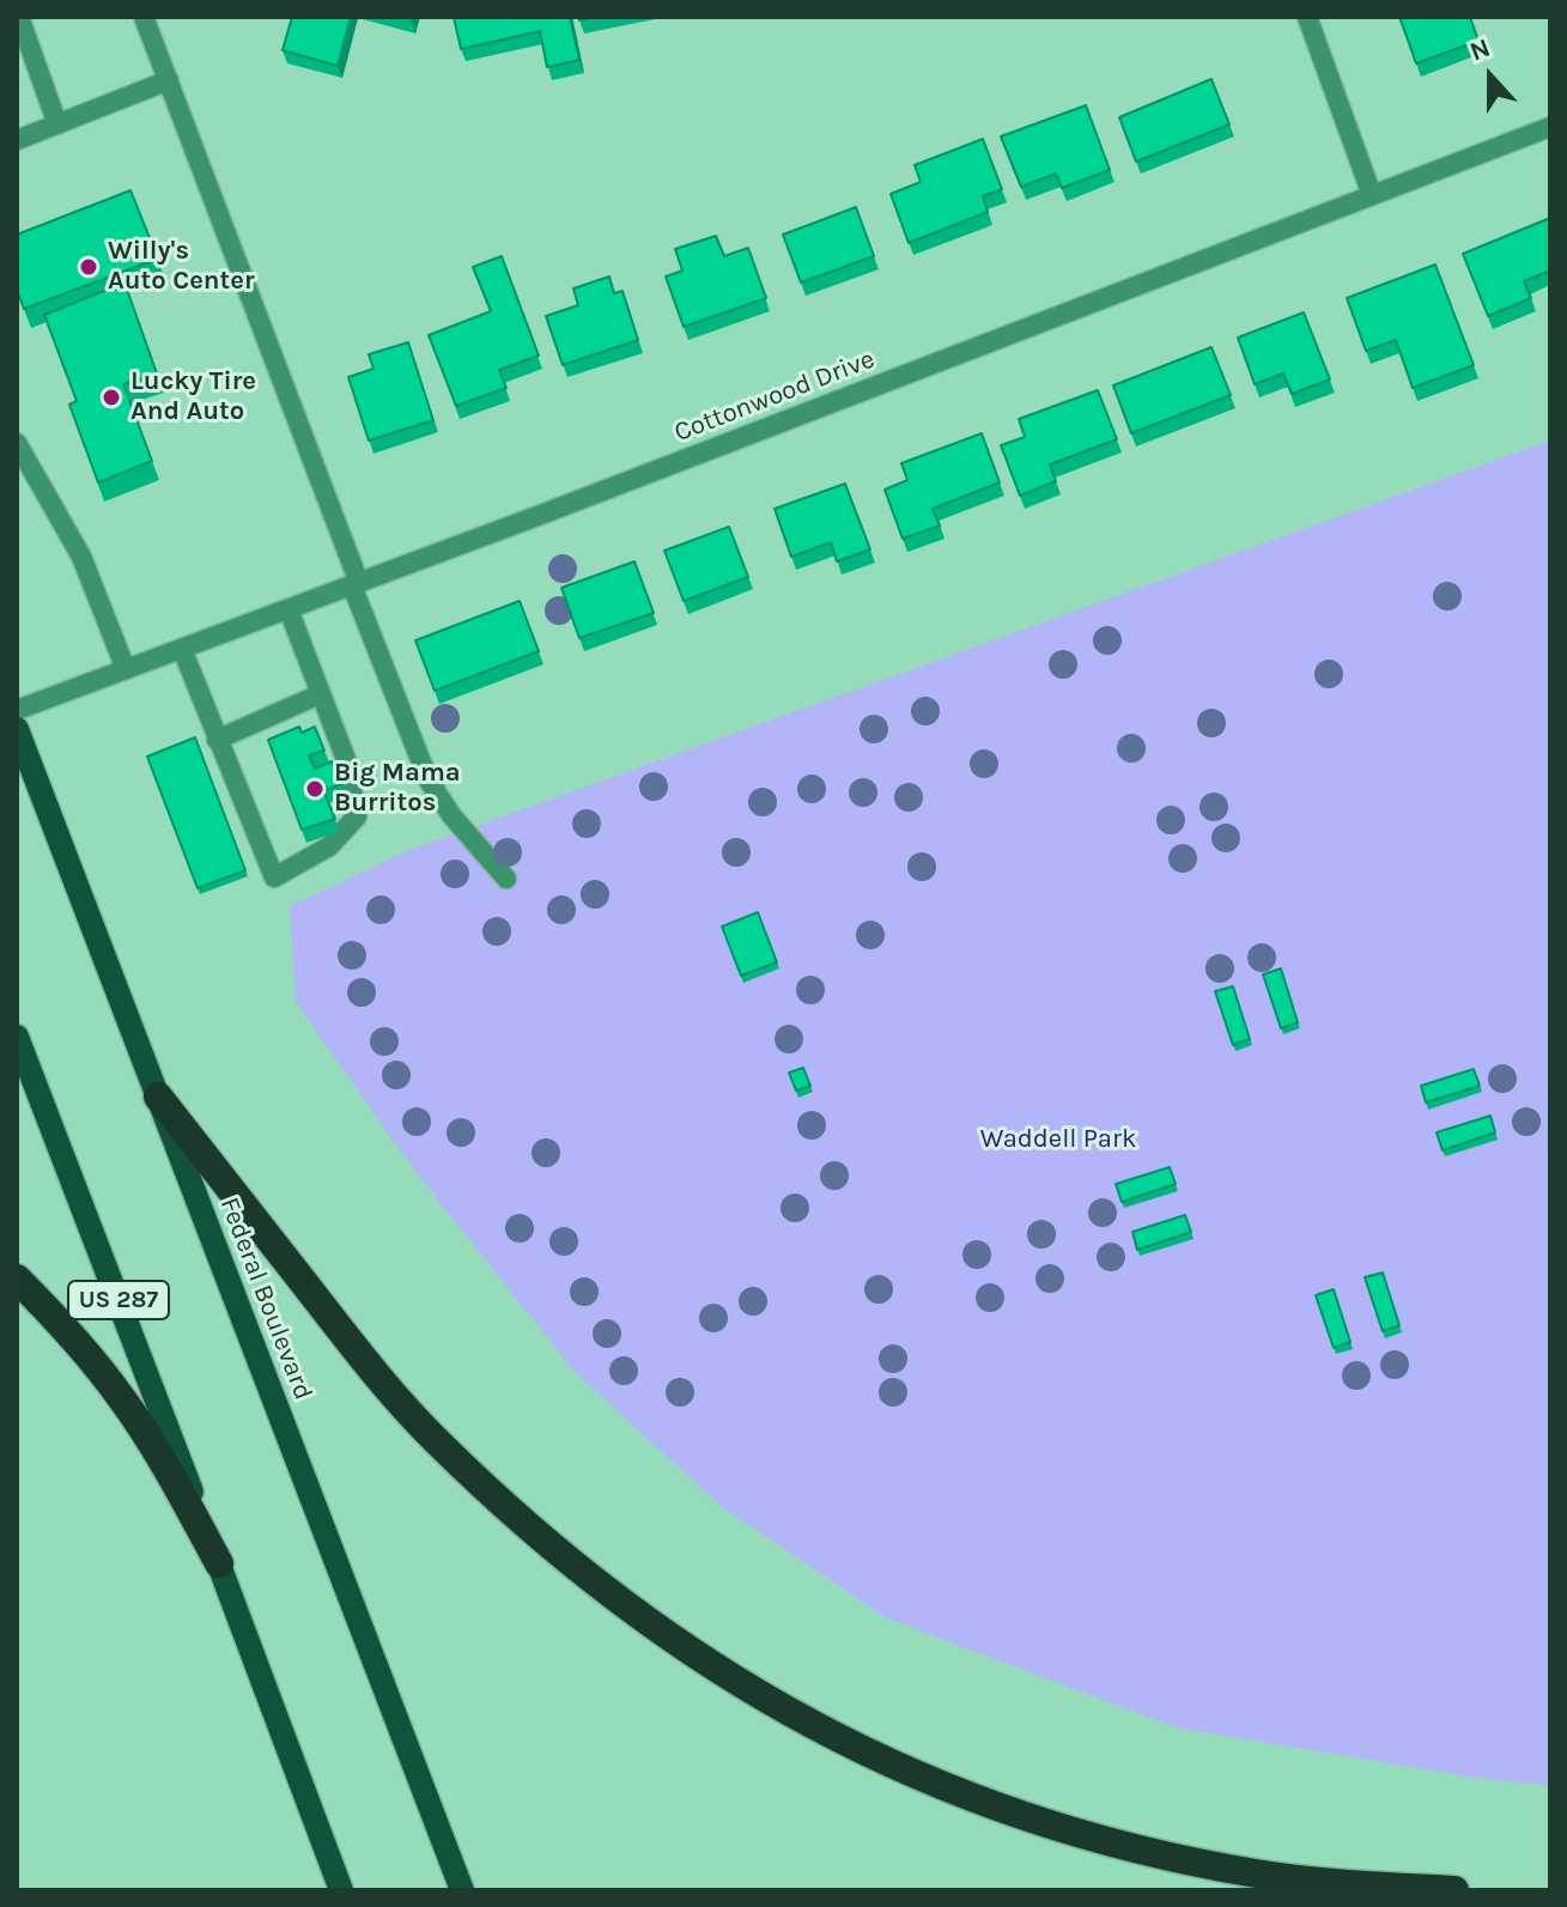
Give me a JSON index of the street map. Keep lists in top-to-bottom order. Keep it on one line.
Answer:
{"streets":{"main road":["Federal Boulevard","US 287"],"street":["Cottonwood Drive"]},"parks":["Waddell Park"],"places":["Willy's Auto Center","Lucky Tire And Auto","Big Mama Burritos"],"north":"top"}
